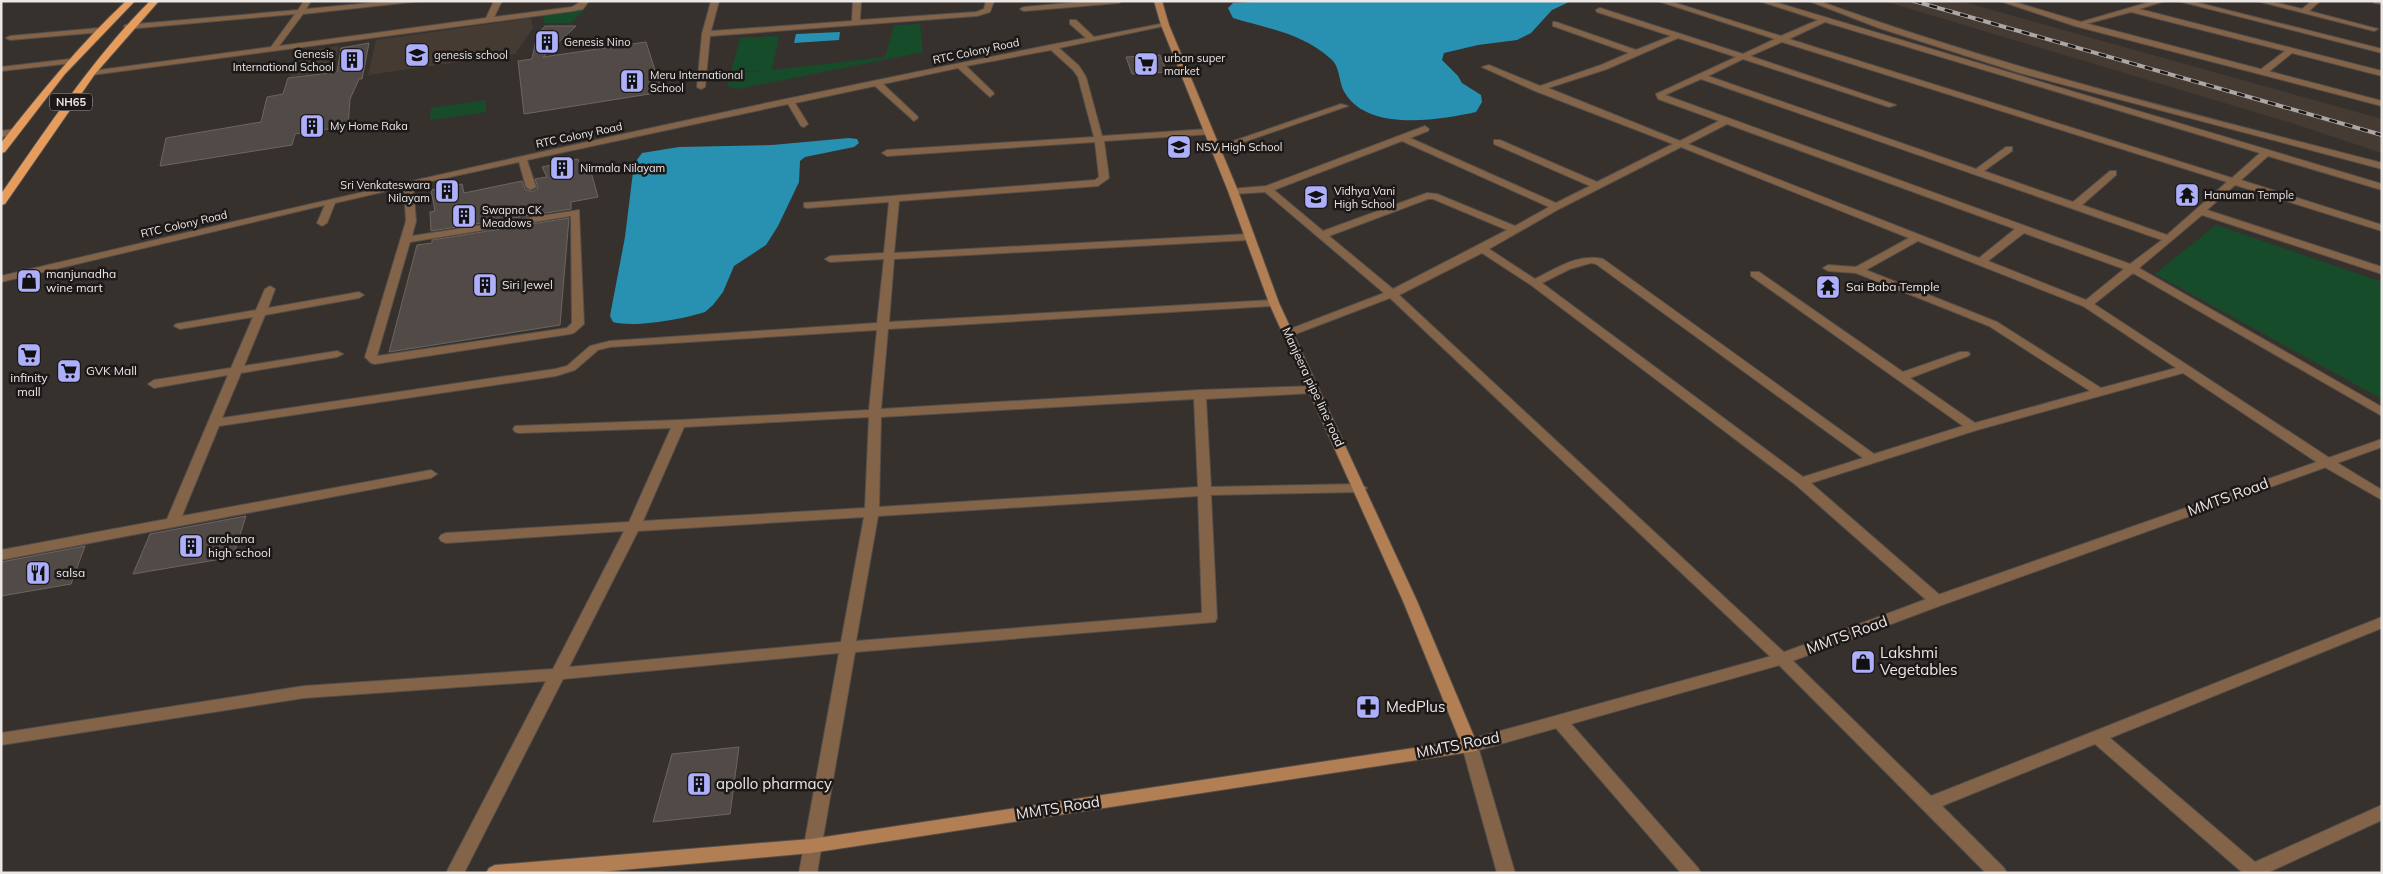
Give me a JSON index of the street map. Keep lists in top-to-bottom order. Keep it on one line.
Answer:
{"streets":{"highway":["NH65"],"main road":["Manjeera pipe line road","MMTS Road"],"street":["RTC Colony Road"]},"crossings":[["RTC Colony Road","Manjeera pipe line road"],["Manjeera pipe line road","MMTS Road"]],"places":{"building":["Genesis Nino","Genesis International School","Meru International School","My Home Raka","Nirmala Nilayam","Sri Venkateswara Nilayam","Swapna CK Meadows","Siri Jewel","arohana high school","apollo pharmacy"],"school or university":["genesis school","NSV High School","Vidhya Vani High School"],"supermarket":["urban super market","infinity mall","GVK Mall"],"temple":["Hanuman Temple","Sai Baba Temple"],"shop":["manjunadha wine mart","Lakshmi Vegetables"],"restaurant":["salsa"],"pharmacy":["MedPlus"]}}
